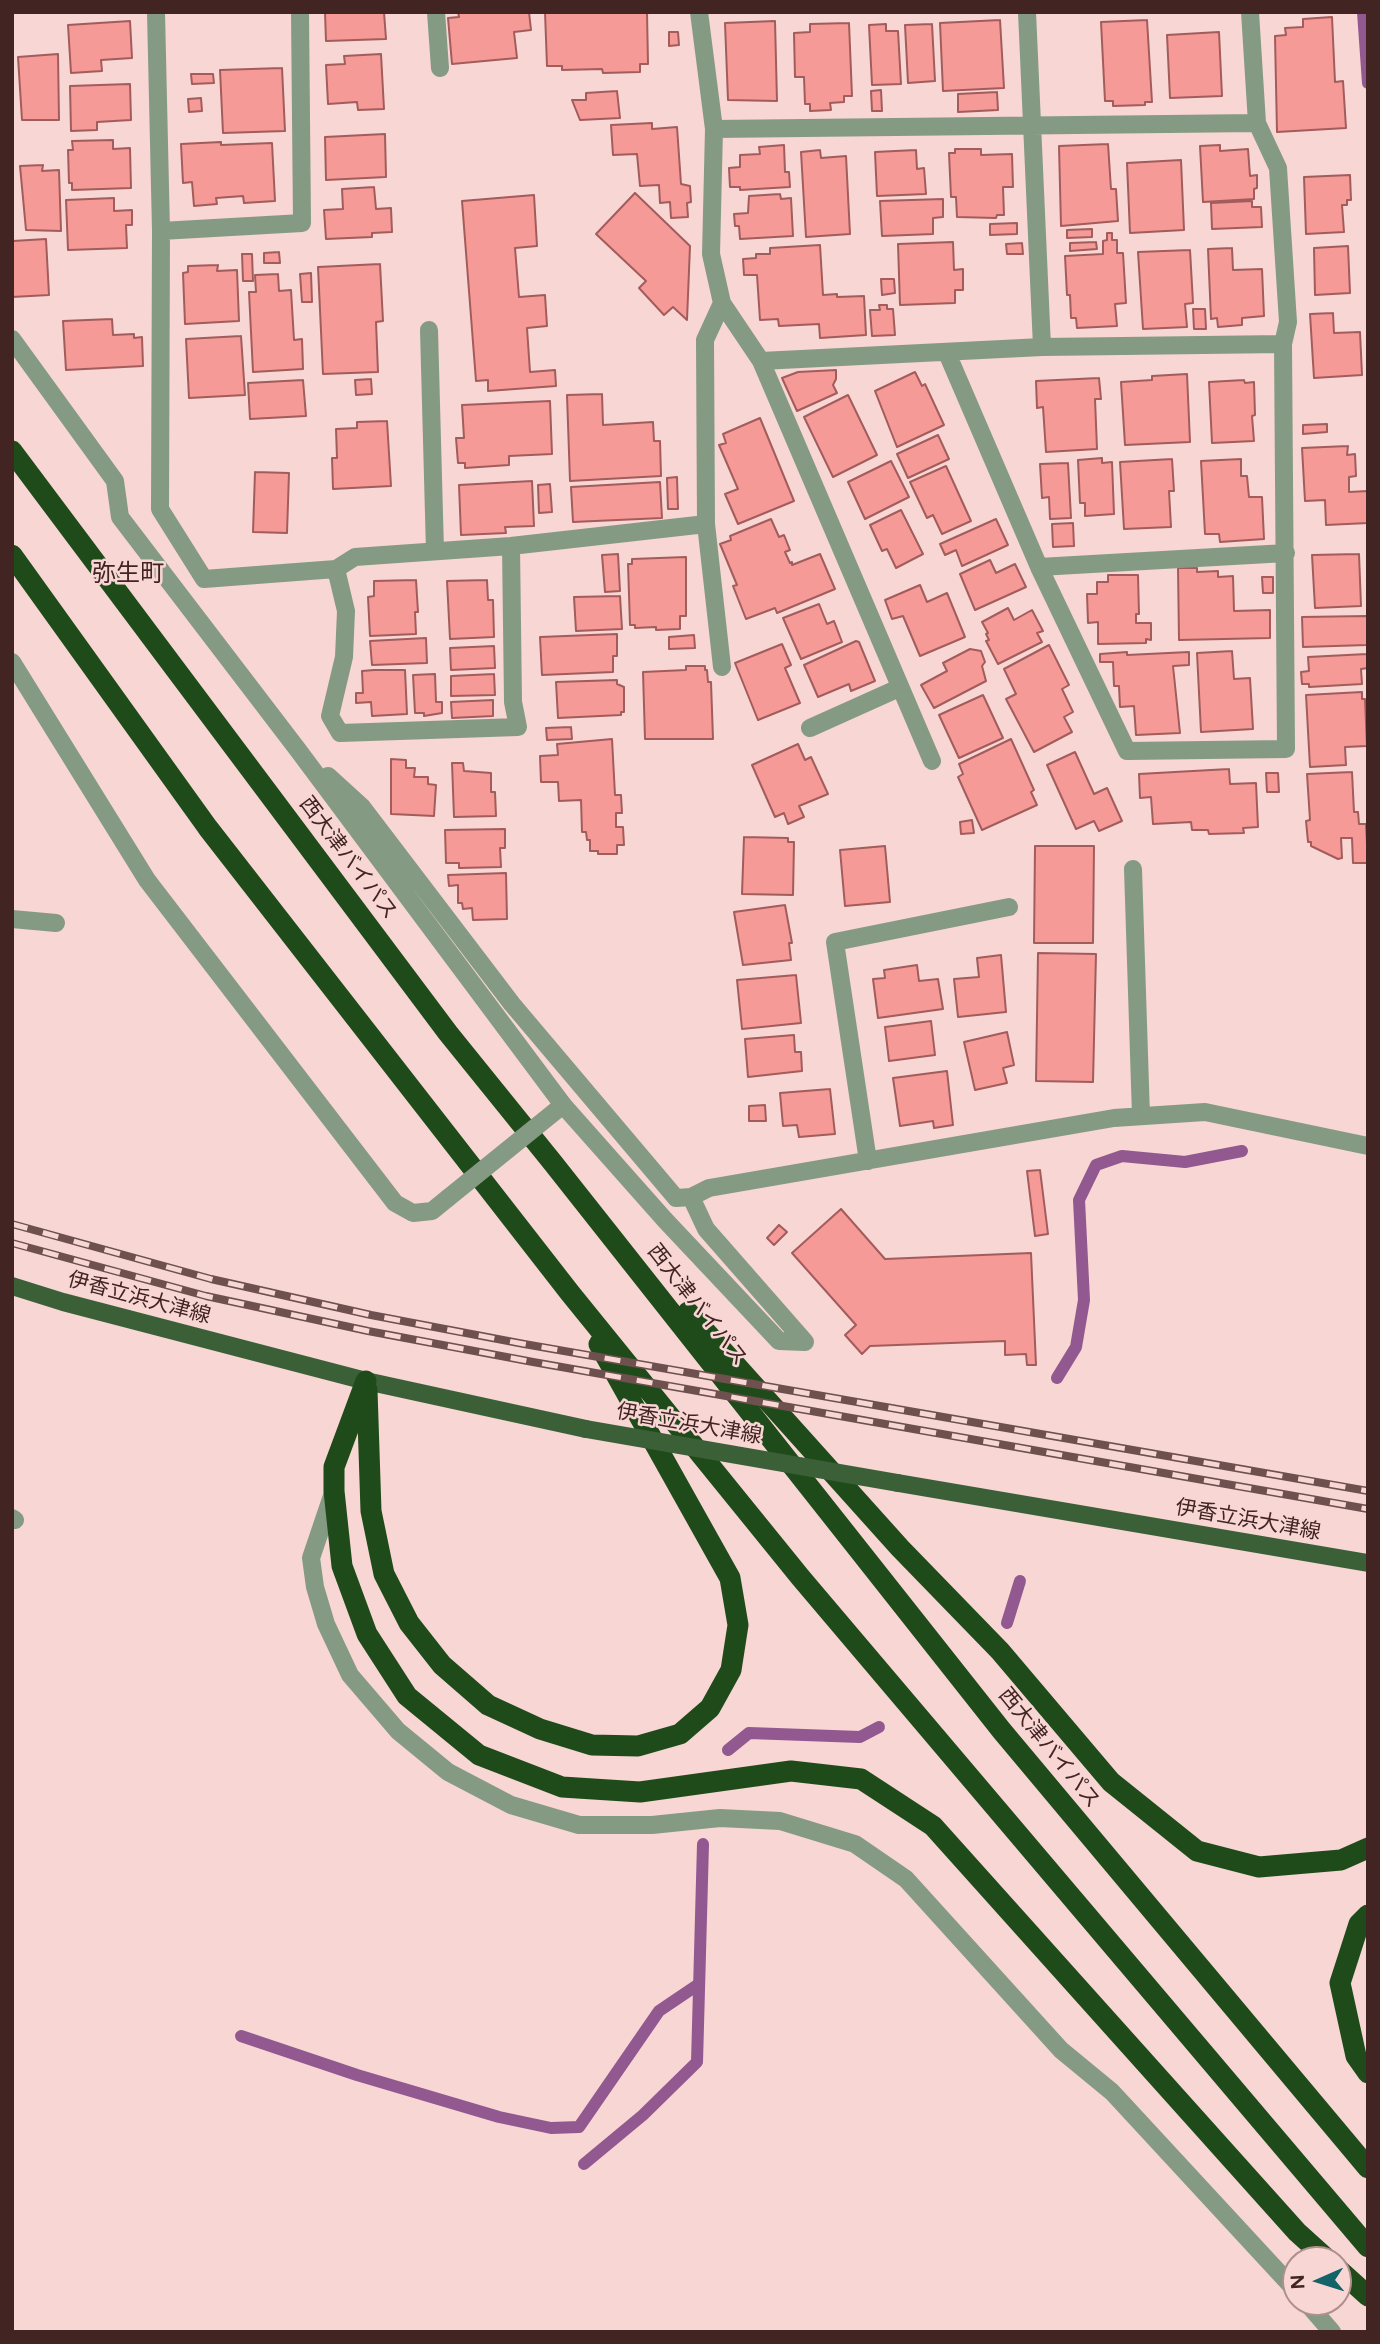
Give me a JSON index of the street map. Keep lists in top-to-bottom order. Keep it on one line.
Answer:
{"streets":{"highway":["西大津バイパス"],"main road":["伊香立浜大津線"]},"districts":["弥生町"],"north":"left"}
